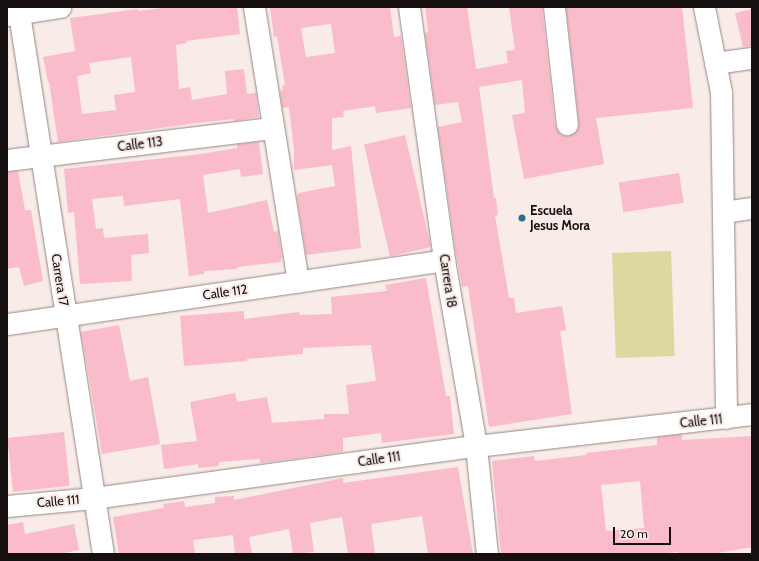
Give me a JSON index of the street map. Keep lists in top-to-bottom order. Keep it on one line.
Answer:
{"streets":{"street":["Calle 113","Carrera 17","Carrera 18","Calle 112","Calle 111"]},"crossings":[["Calle 113","Carrera 17"],["Carrera 17","Calle 112"],["Carrera 17","Calle 111"],["Carrera 18","Calle 112"],["Carrera 18","Calle 111"]],"places":["Escuela Jesus Mora"],"scale_bar":"20 m"}
